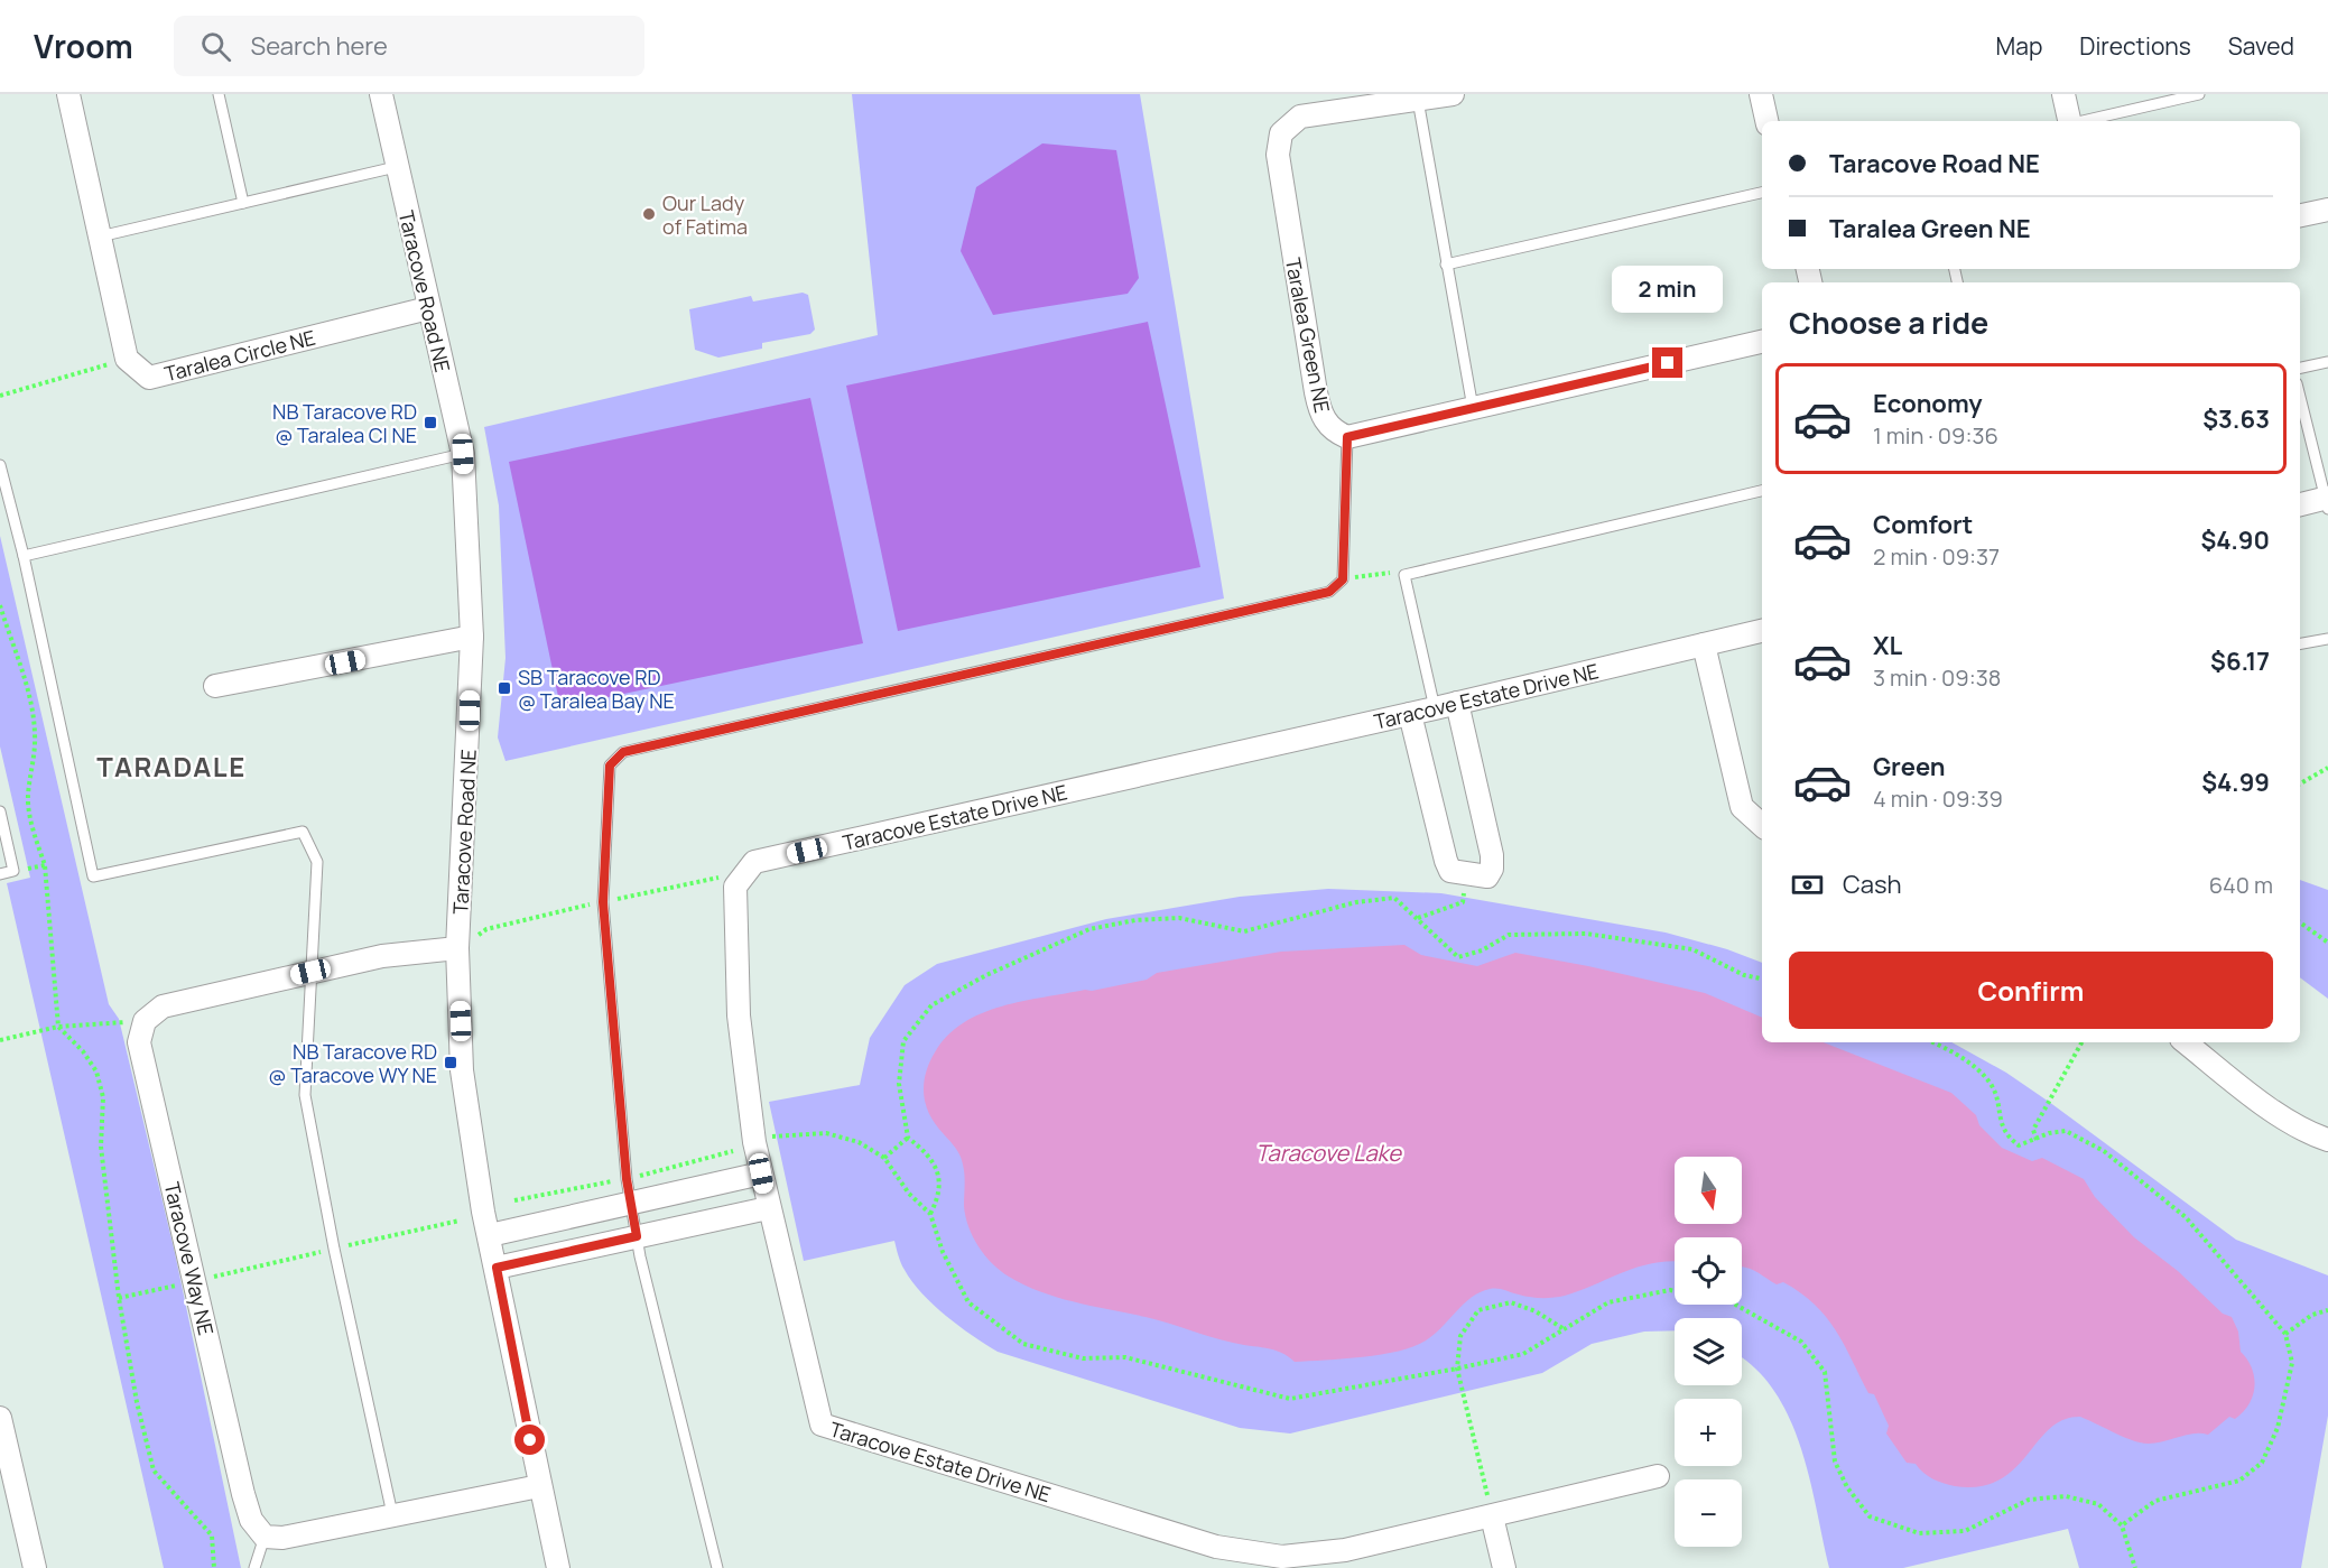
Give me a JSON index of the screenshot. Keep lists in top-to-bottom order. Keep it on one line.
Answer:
{"streets":{"street":["Taracove Road NE","Taralea Green NE","Taralea Circle NE","Taracove Estate Drive NE","Taracove Way NE"]},"crossings":[["Taracove Road NE","Taralea Circle NE"]],"districts":["TARADALE"],"water":["Taracove Lake"],"places":{"other":["Our Lady of Fatima"],"transit":["NB Taracove RD @ Taralea CI NE","SB Taracove RD @ Taralea Bay NE","NB Taracove RD @ Taracove WY NE"]},"north":"bottom","page":{"header":"Vroom","search":"Search here","nav":["Map","Directions","Saved"],"banner":["Taracove Road NE","Taralea Green NE"],"bubble":"2 min","heading":"Choose a ride","list":[{"name":"Economy","note":"1 min · 09:36","value":"$3.63"},{"name":"Comfort","note":"2 min · 09:37","value":"$4.90"},{"name":"XL","note":"3 min · 09:38","value":"$6.17"},{"name":"Green","note":"4 min · 09:39","value":"$4.99"}],"pay":["Cash","640 m"],"buttons":"Confirm","map_buttons":["+","−"]}}
